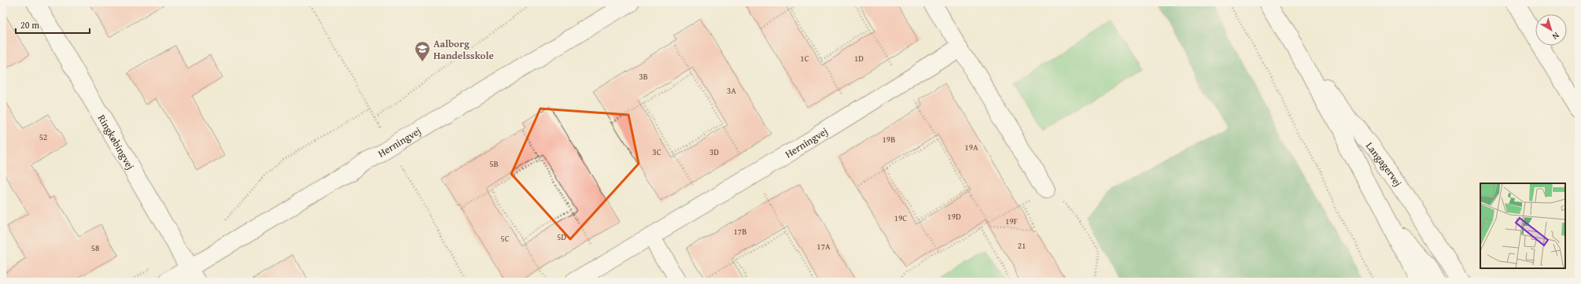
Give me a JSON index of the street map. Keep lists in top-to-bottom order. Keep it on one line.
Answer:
{"streets":{"street":["Herningvej","Ringkøbingvej","Langagervej"]},"crossings":[["Herningvej","Ringkøbingvej"]],"places":{"school or university":["Aalborg Handelsskole"]},"house_numbers":["1C","1D","3B","3A","52","19B","19A","3C","3D","5B","19D","19C","19F","17B","5D","5C","21","17A","58"],"scale_bar":"20 m","north":"bottom right"}
